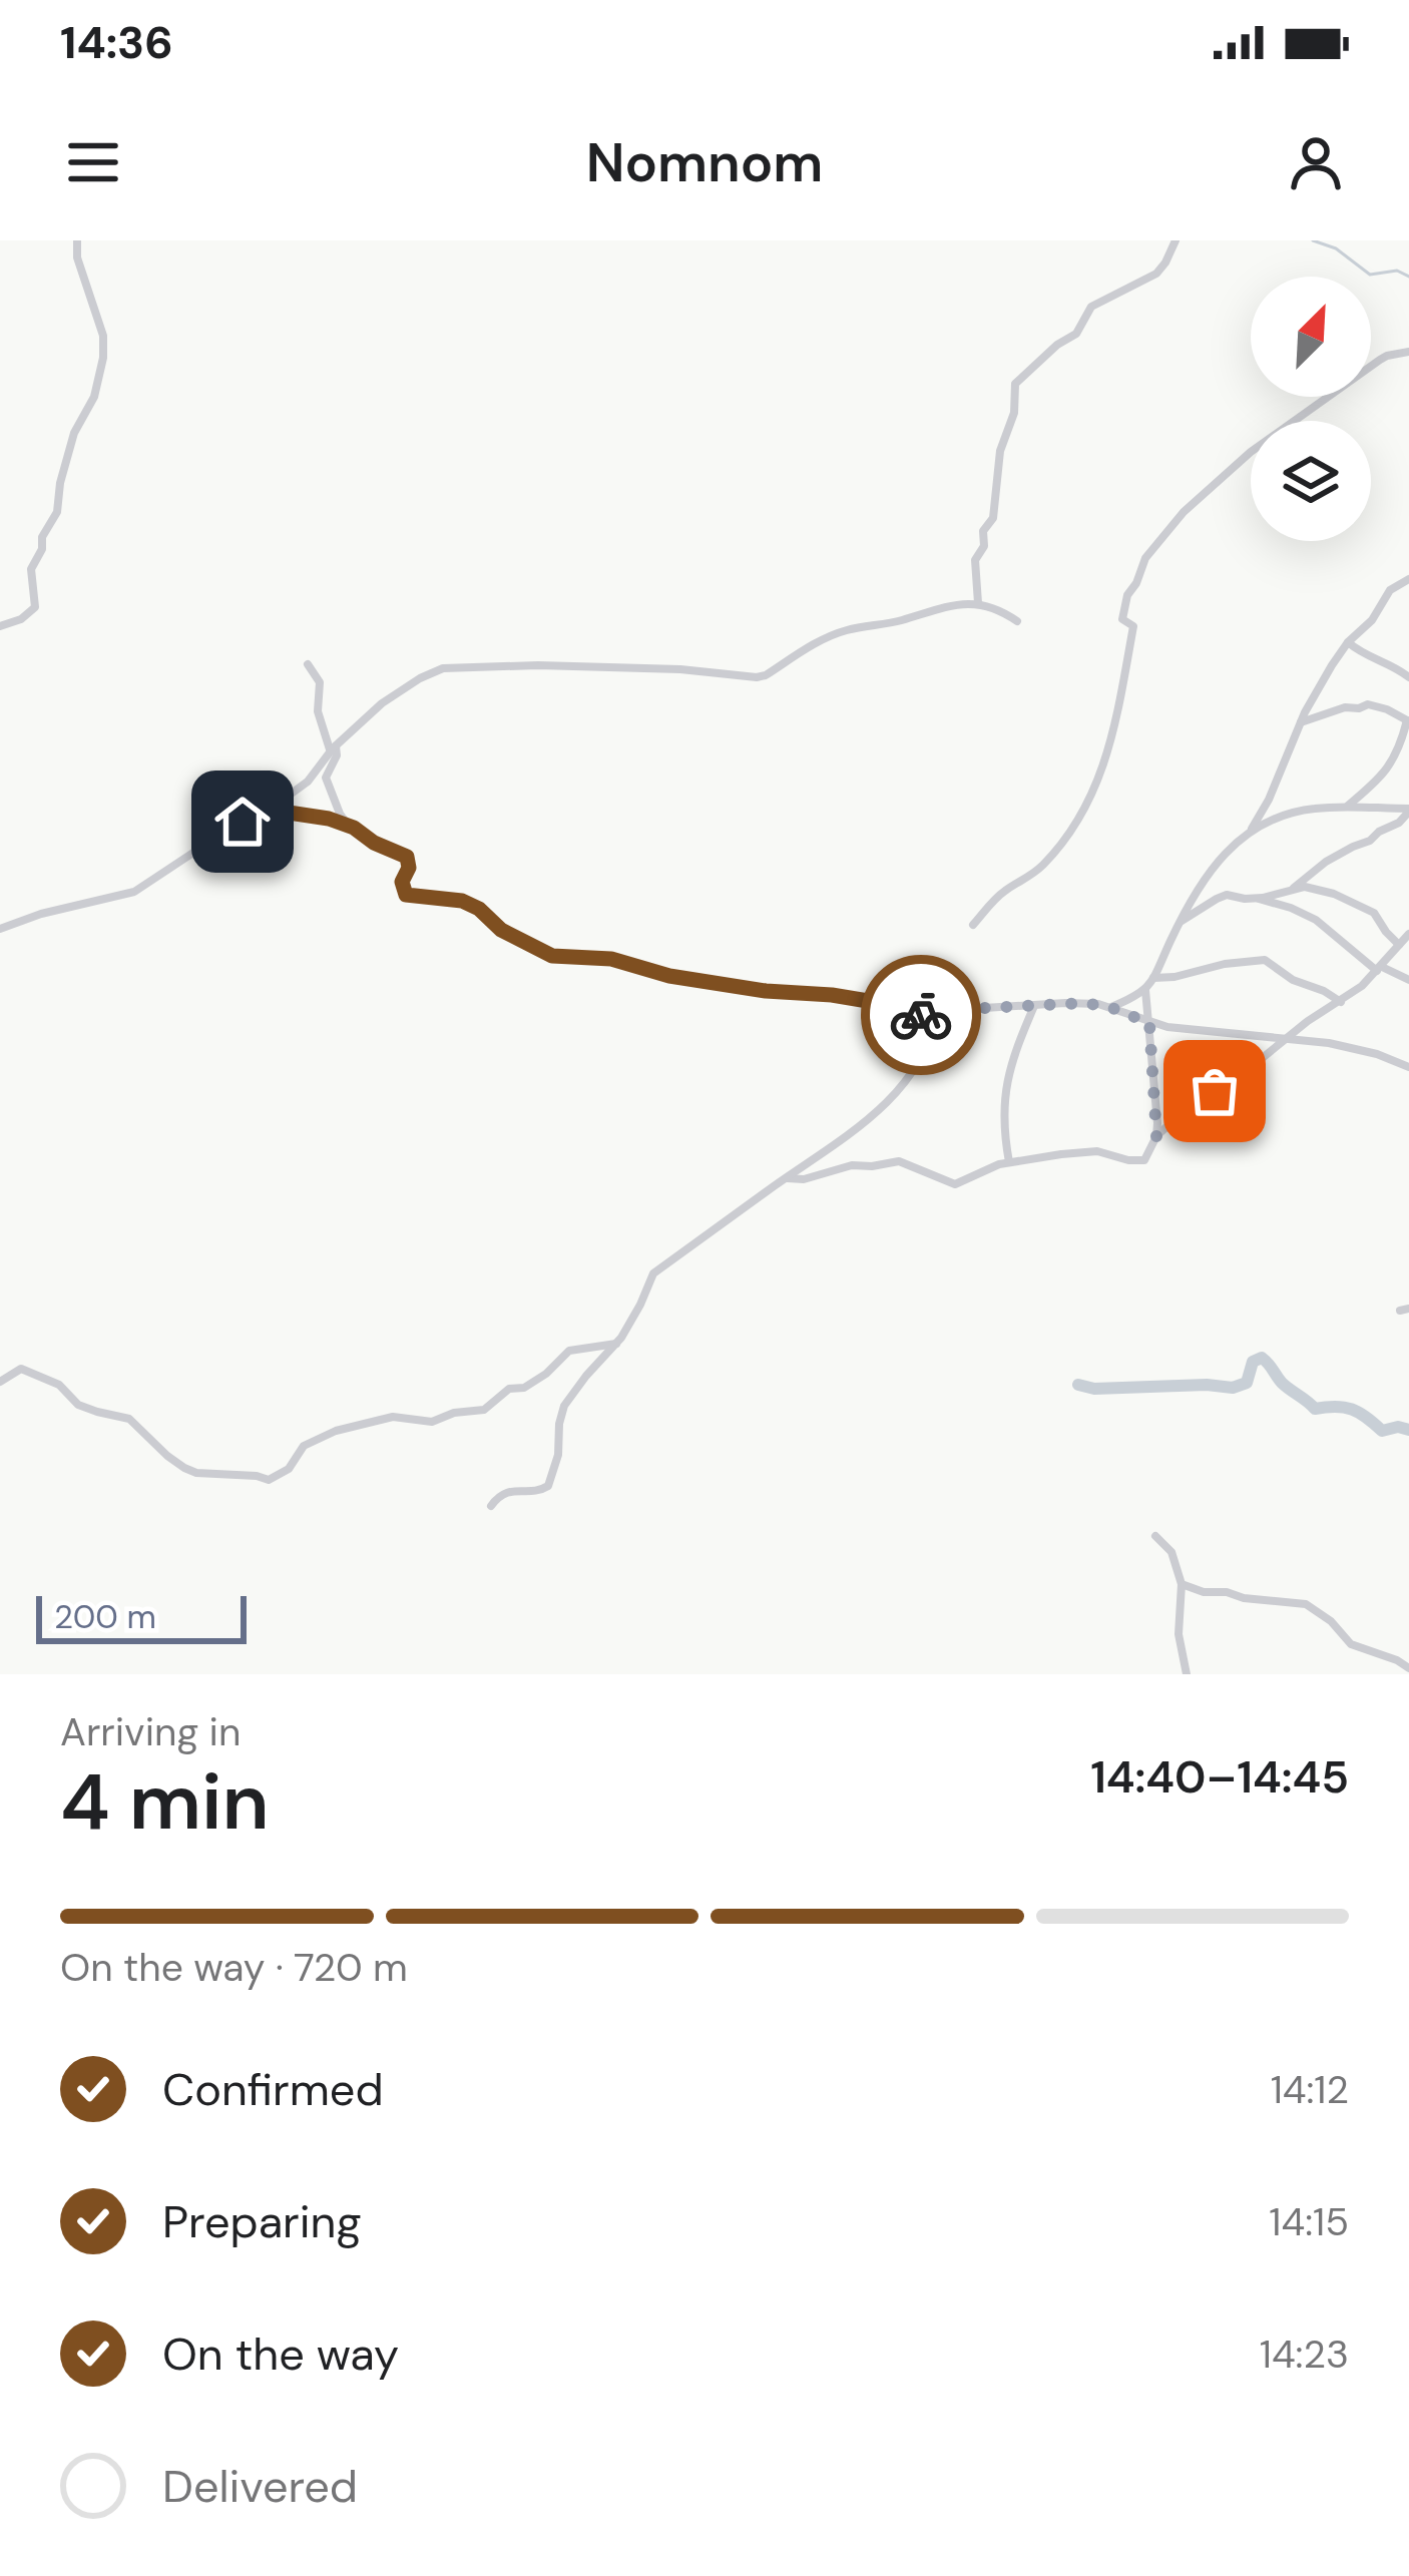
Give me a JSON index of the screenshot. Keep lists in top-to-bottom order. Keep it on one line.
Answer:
{"scale_bar":"200 m","north":"top right","page":{"status":"14:36","header":"Nomnom","scale":"200 m","heading":["4 min","Arriving in","14:40–14:45"],"bar":"On the way · 720 m","list":[["Confirmed","14:12"],["Preparing","14:15"],["On the way","14:23"],"Delivered"]}}
